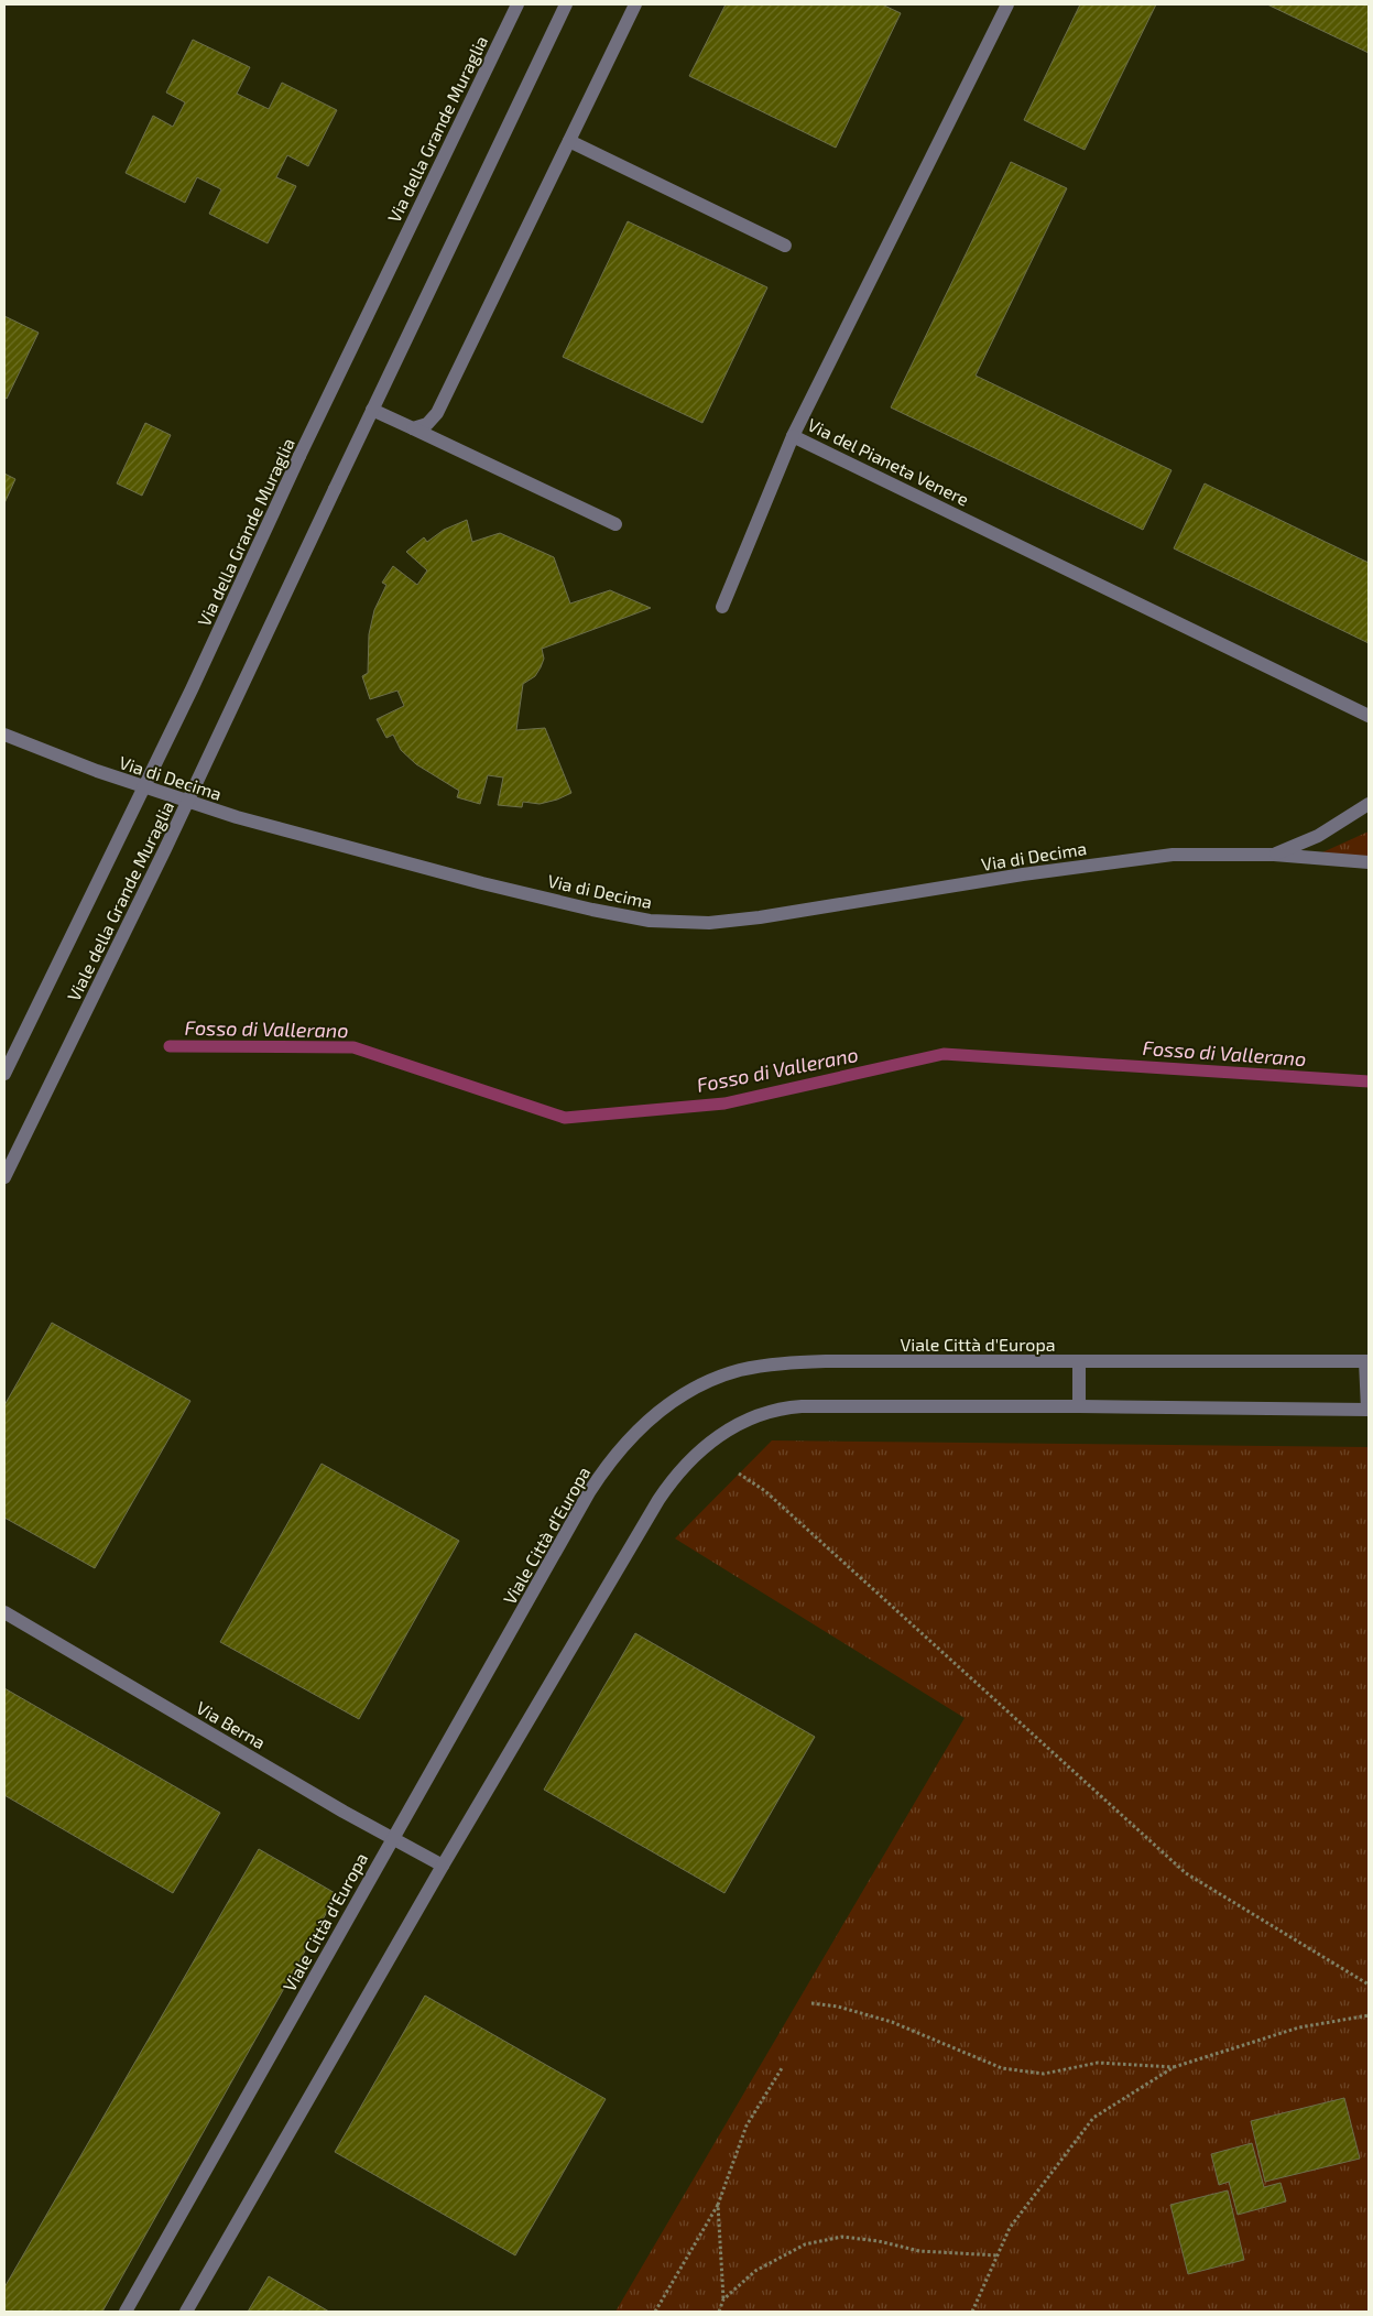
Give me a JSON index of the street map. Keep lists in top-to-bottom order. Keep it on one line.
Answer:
{"streets":{"street":["Via della Grande Muraglia","Via del Pianeta Venere","Via di Decima","Viale della Grande Muraglia","Viale Città d'Europa","Via Berna"]},"crossings":[["Viale Città d'Europa","Via Berna"]],"water":["Fosso di Vallerano"]}
